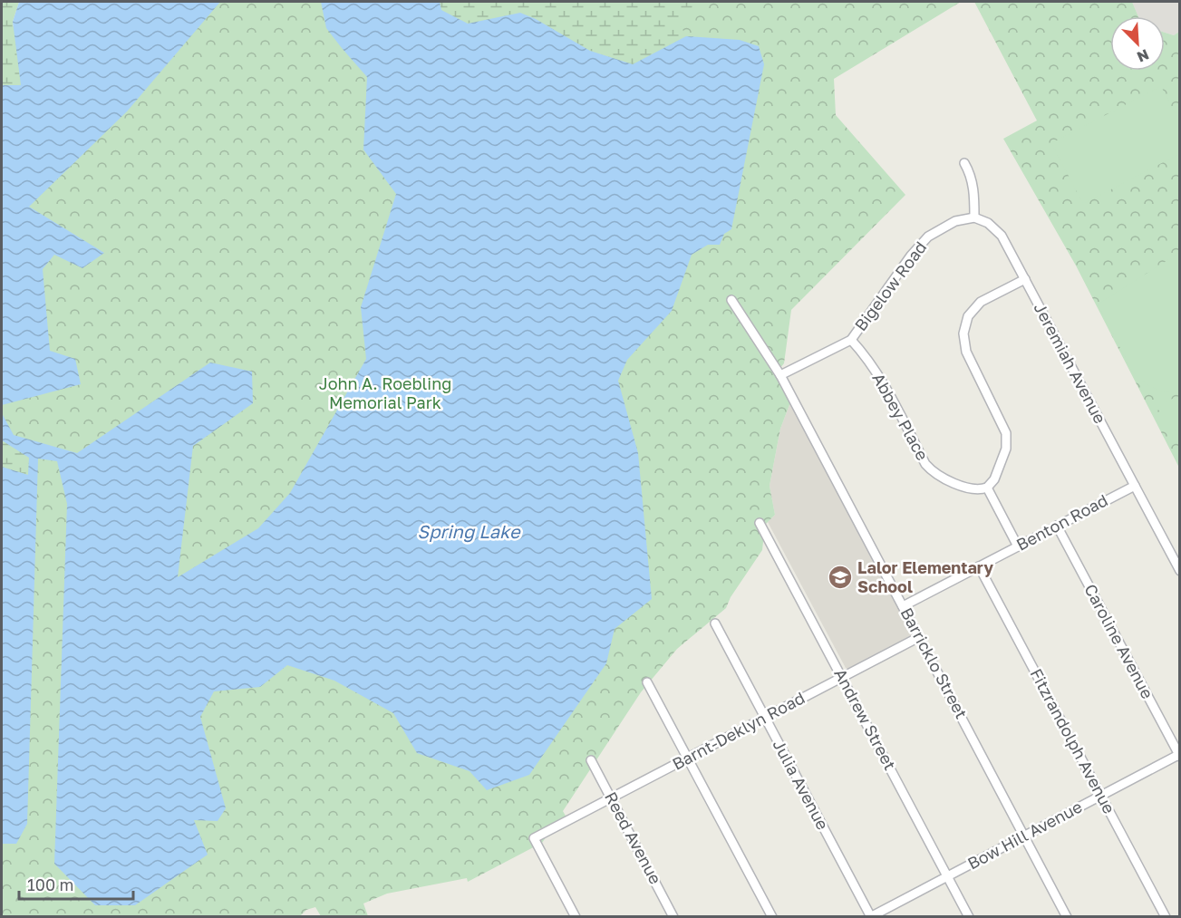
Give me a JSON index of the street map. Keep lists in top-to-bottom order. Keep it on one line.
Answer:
{"streets":{"street":["Bigelow Road","Jeremiah Avenue","Abbey Place","Benton Road","Caroline Avenue","Barricklo Street","Andrew Street","Barnt-Deklyn Road","Fitzrandolph Avenue","Julia Avenue","Bow Hill Avenue","Reed Avenue"]},"crossings":[["Bigelow Road","Jeremiah Avenue"],["Bigelow Road","Abbey Place"],["Bigelow Road","Barricklo Street"],["Jeremiah Avenue","Benton Road"],["Benton Road","Caroline Avenue"],["Benton Road","Barricklo Street"],["Benton Road","Fitzrandolph Avenue"],["Caroline Avenue","Bow Hill Avenue"],["Barricklo Street","Barnt-Deklyn Road"],["Barricklo Street","Bow Hill Avenue"],["Andrew Street","Barnt-Deklyn Road"],["Andrew Street","Bow Hill Avenue"],["Barnt-Deklyn Road","Julia Avenue"],["Barnt-Deklyn Road","Reed Avenue"],["Fitzrandolph Avenue","Bow Hill Avenue"],["Julia Avenue","Bow Hill Avenue"]],"water":["Spring Lake"],"parks":["John A. Roebling Memorial Park"],"places":{"school or university":["Lalor Elementary School"]},"scale_bar":"100 m","north":"bottom right"}
